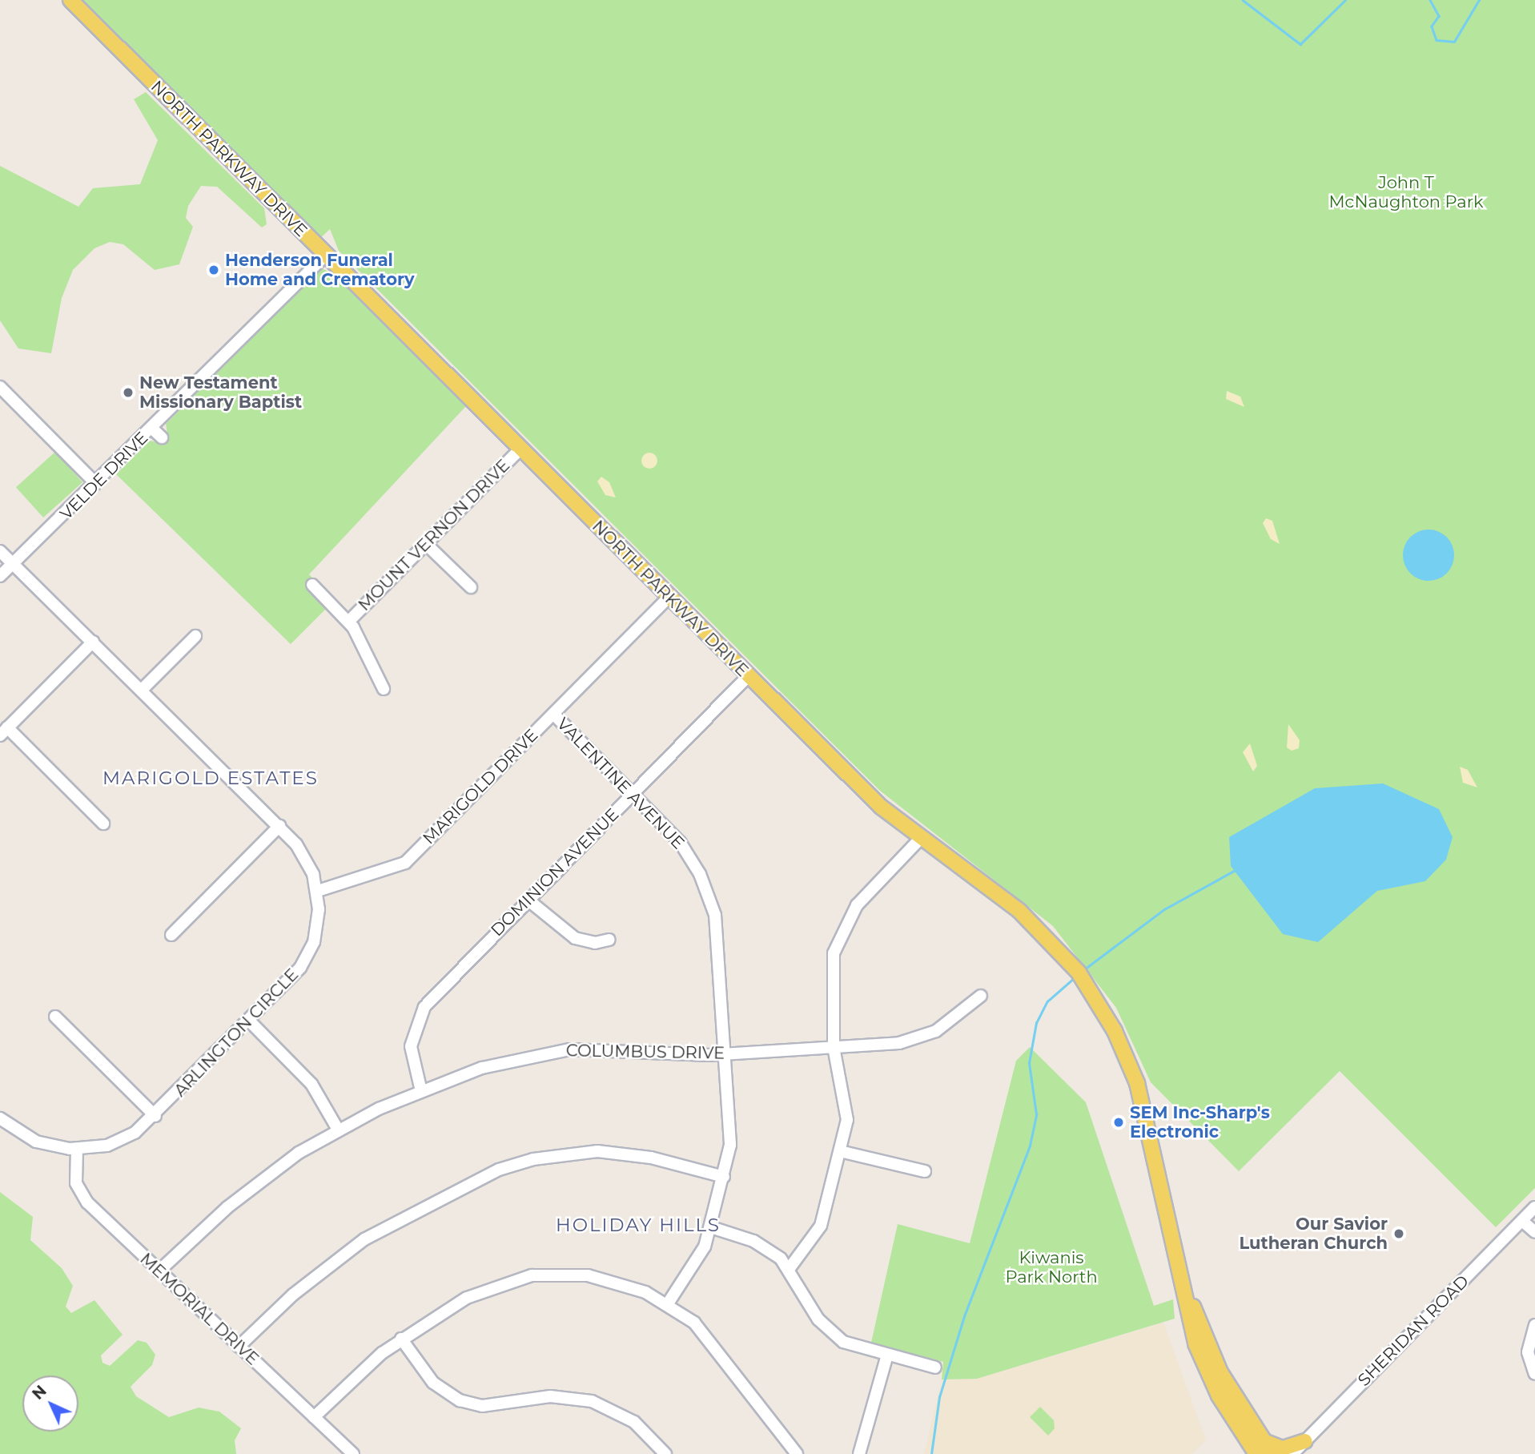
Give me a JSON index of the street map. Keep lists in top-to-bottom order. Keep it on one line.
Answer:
{"streets":{"main road":["NORTH PARKWAY DRIVE"],"street":["VELDE DRIVE","MOUNT VERNON DRIVE","VALENTINE AVENUE","MARIGOLD DRIVE","DOMINION AVENUE","ARLINGTON CIRCLE","COLUMBUS DRIVE","MEMORIAL DRIVE","SHERIDAN ROAD"]},"crossings":[["NORTH PARKWAY DRIVE","VELDE DRIVE"],["NORTH PARKWAY DRIVE","MOUNT VERNON DRIVE"],["NORTH PARKWAY DRIVE","MARIGOLD DRIVE"],["NORTH PARKWAY DRIVE","DOMINION AVENUE"],["VELDE DRIVE","ARLINGTON CIRCLE"],["VALENTINE AVENUE","MARIGOLD DRIVE"],["VALENTINE AVENUE","DOMINION AVENUE"],["VALENTINE AVENUE","COLUMBUS DRIVE"],["MARIGOLD DRIVE","ARLINGTON CIRCLE"],["DOMINION AVENUE","COLUMBUS DRIVE"],["ARLINGTON CIRCLE","MEMORIAL DRIVE"],["COLUMBUS DRIVE","MEMORIAL DRIVE"]],"districts":["MARIGOLD ESTATES","HOLIDAY HILLS"],"parks":["John T McNaughton Park","Kiwanis Park North"],"places":["Henderson Funeral Home and Crematory","New Testament Missionary Baptist","SEM Inc-Sharp's Electronic","Our Savior Lutheran Church"],"north":"top left"}
